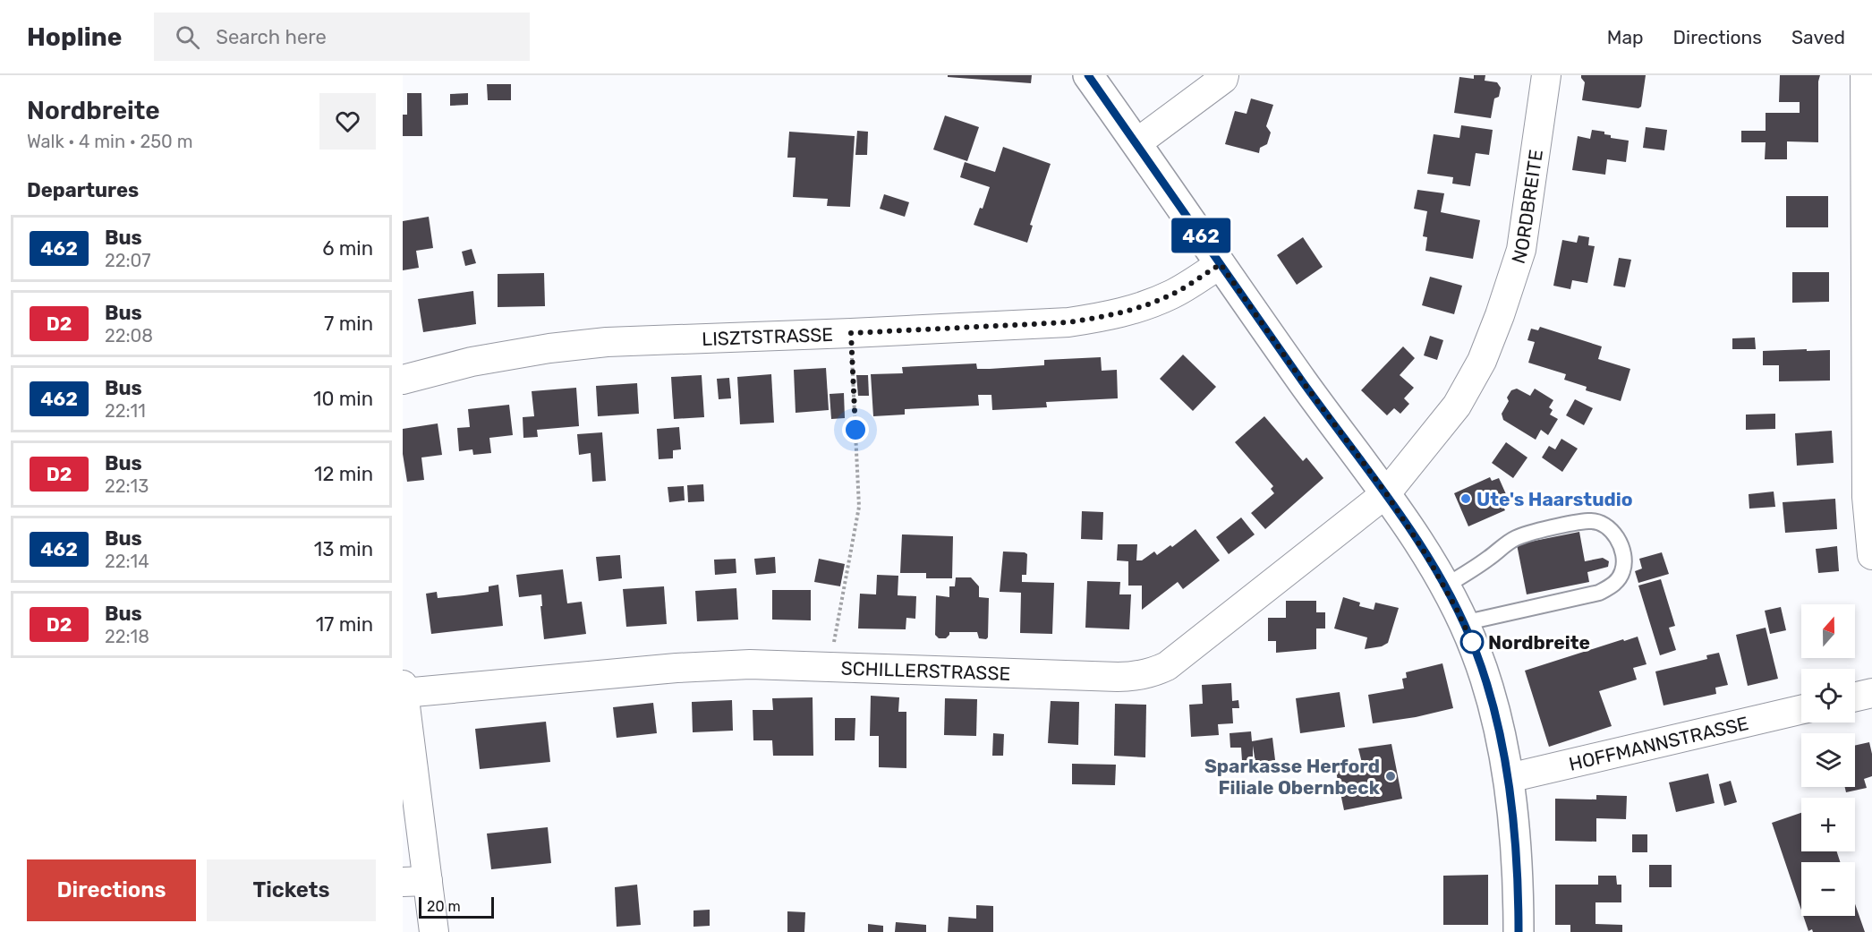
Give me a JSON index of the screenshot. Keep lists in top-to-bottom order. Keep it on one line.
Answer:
{"streets":{"street":["NORDBREITE","LISZTSTRASSE","SCHILLERSTRASSE","HOFFMANNSTRASSE"]},"crossings":[["NORDBREITE","SCHILLERSTRASSE"]],"places":["Ute's Haarstudio","Nordbreite","Sparkasse Herford Filiale Obernbeck"],"lines":["bus line 462"],"scale_bar":"20 m","north":"top","page":{"header":"Hopline","search":"Search here","nav":["Map","Directions","Saved"],"heading":[["Nordbreite","Walk · 4 min · 250 m"],"Departures"],"on_map":"462","list":[{"mark":"462","name":"Bus","note":"22:07","value":"6 min"},{"mark":"D2","name":"Bus","note":"22:08","value":"7 min"},{"mark":"462","name":"Bus","note":"22:11","value":"10 min"},{"mark":"D2","name":"Bus","note":"22:13","value":"12 min"},{"mark":"462","name":"Bus","note":"22:14","value":"13 min"},{"mark":"D2","name":"Bus","note":"22:18","value":"17 min"}],"map_buttons":["+","−"],"buttons":["Directions","Tickets"],"scale":"20 m"}}
